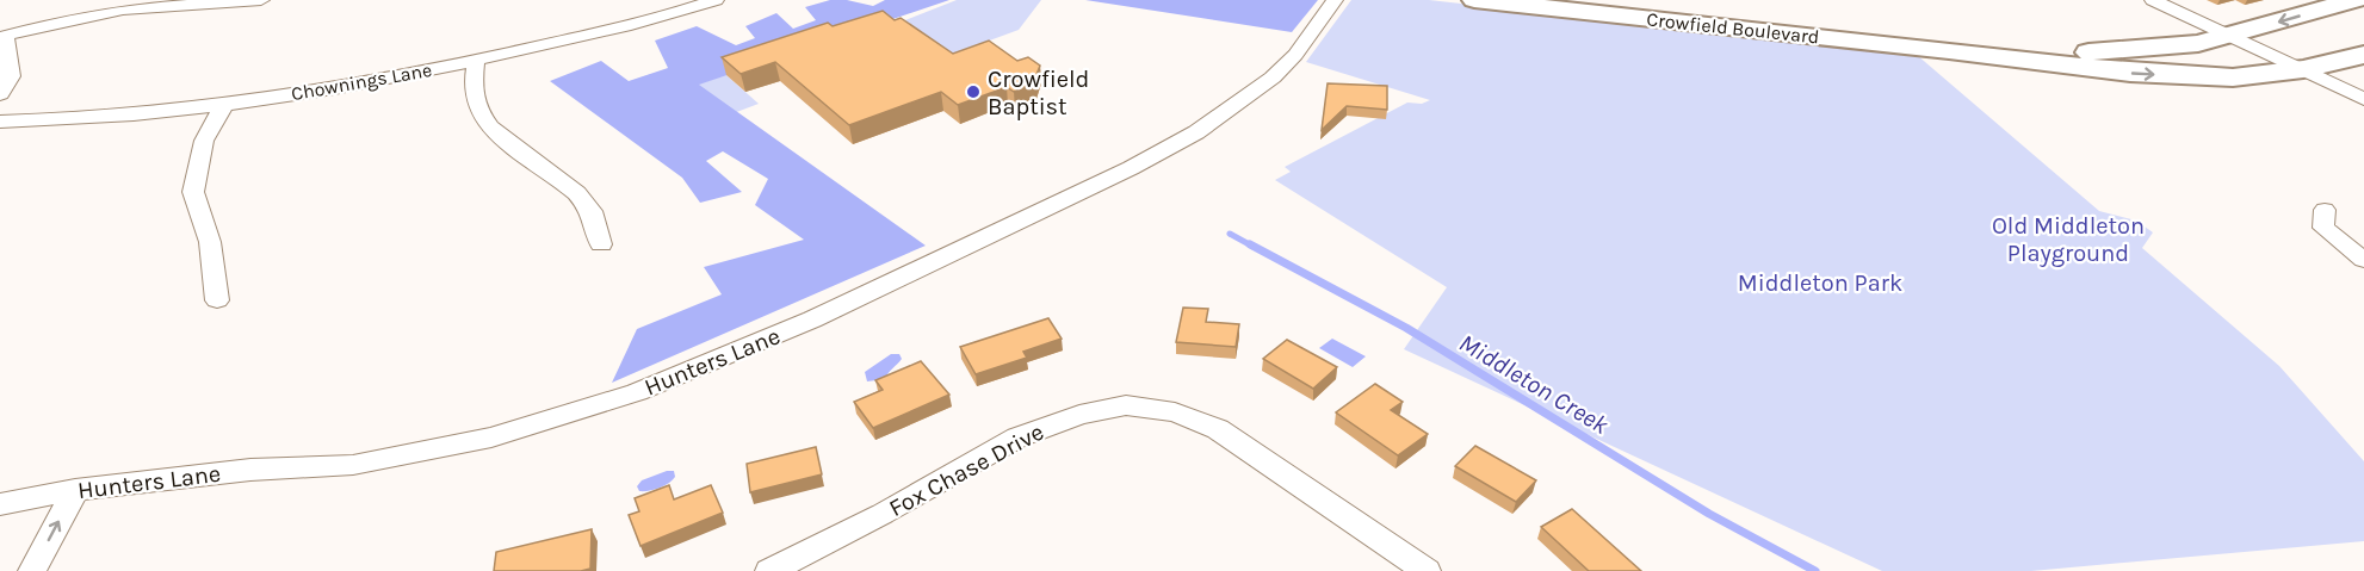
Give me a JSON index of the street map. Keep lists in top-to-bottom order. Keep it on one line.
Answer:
{"streets":{"main road":["Crowfield Boulevard"],"street":["Chownings Lane","Hunters Lane","Fox Chase Drive"]},"water":["Middleton Creek"],"parks":["Old Middleton Playground","Middleton Park"],"places":["Crowfield Baptist"]}
